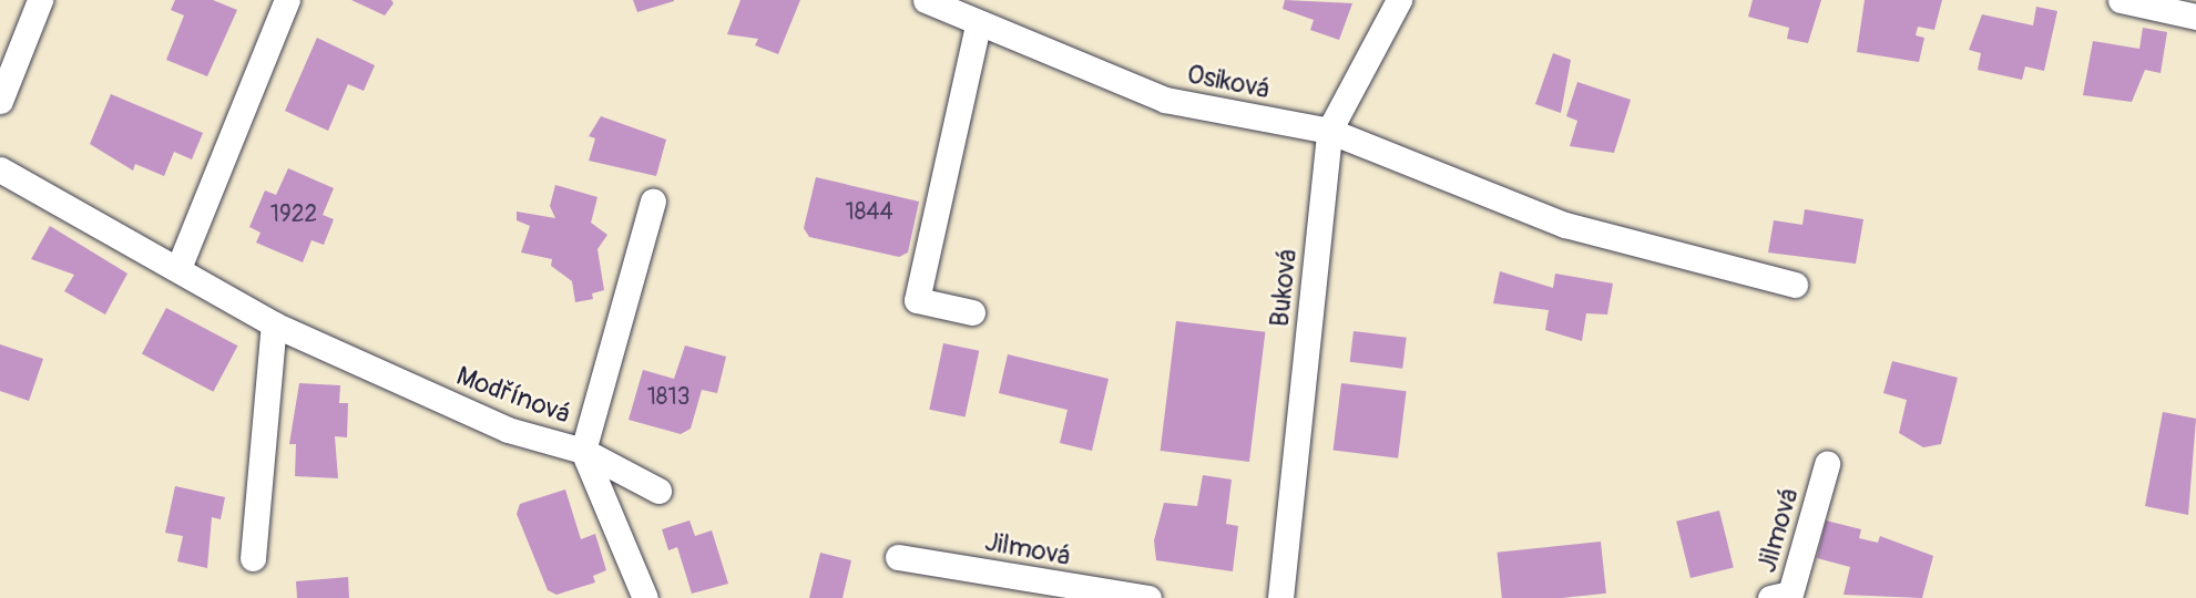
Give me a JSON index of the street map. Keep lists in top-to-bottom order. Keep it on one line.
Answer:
{"streets":{"street":["Osiková","Buková","Modřínová","Jilmová"]},"crossings":[["Osiková","Buková"]],"house_numbers":["1844","1922","1813"]}
